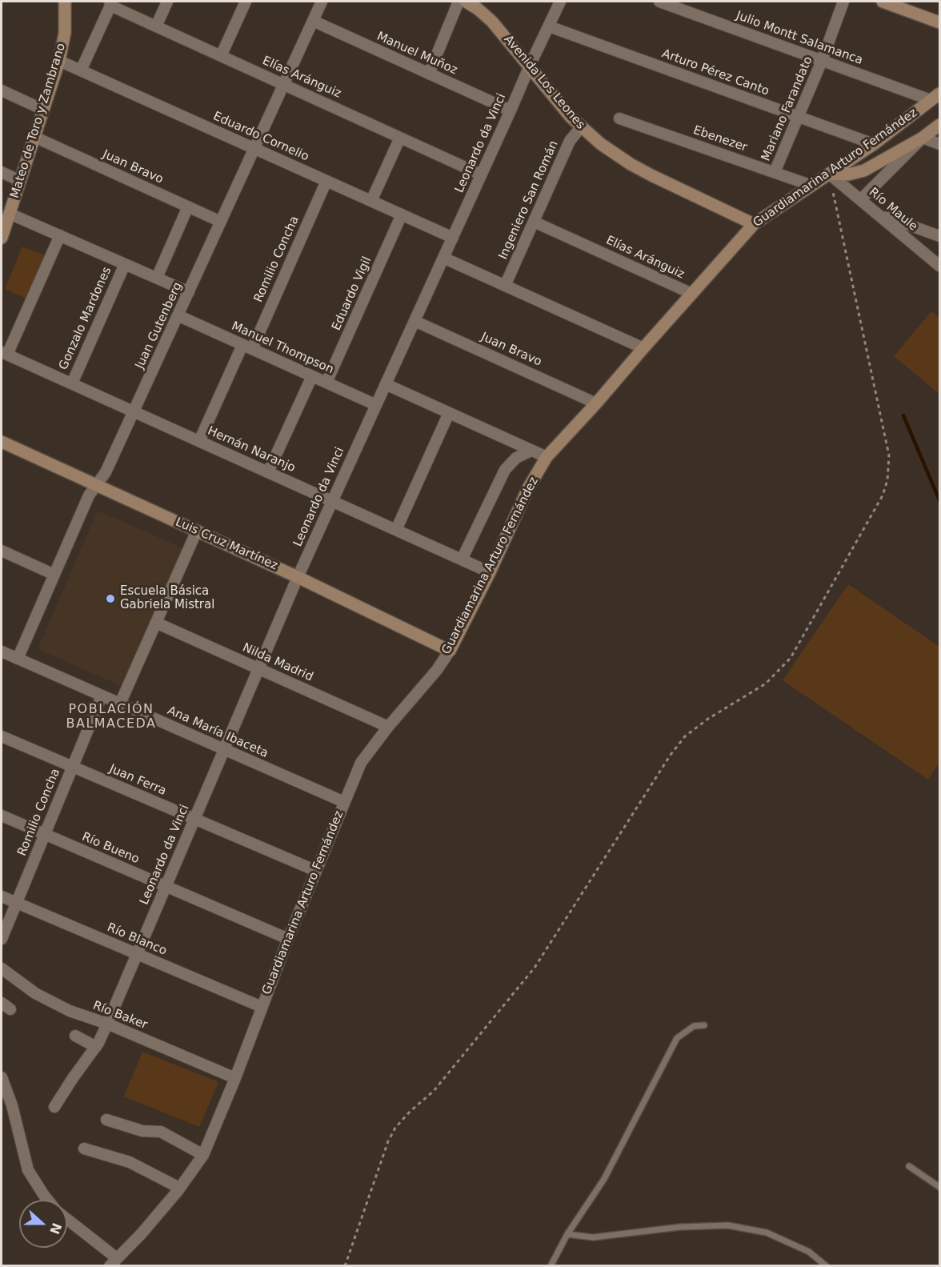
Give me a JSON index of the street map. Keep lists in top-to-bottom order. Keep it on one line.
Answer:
{"streets":{"street":["Julio Montt Salamanca","Manuel Muñoz","Arturo Pérez Canto","Elías Aránguiz","Avenida Los Leones","Mariano Farandato","Mateo de Toro y Zambrano","Eduardo Cornelio","Ebenezer","Leonardo da Vinci","Juan Bravo","Guardiamarina Arturo Fernández","Ingeniero San Román","Río Maule","Romilio Concha","Eduardo Vigil","Gonzalo Mardones","Juan Gutenberg","Manuel Thompson","Hernán Naranjo","Luis Cruz Martínez","Nilda Madrid","Ana María Ibaceta","Juan Ferra","Río Bueno","Río Blanco","Río Baker"]},"crossings":[["Julio Montt Salamanca","Mariano Farandato"],["Julio Montt Salamanca","Guardiamarina Arturo Fernández"],["Manuel Muñoz","Leonardo da Vinci"],["Manuel Muñoz","Juan Gutenberg"],["Arturo Pérez Canto","Mariano Farandato"],["Arturo Pérez Canto","Leonardo da Vinci"],["Arturo Pérez Canto","Guardiamarina Arturo Fernández"],["Elías Aránguiz","Leonardo da Vinci"],["Elías Aránguiz","Guardiamarina Arturo Fernández"],["Elías Aránguiz","Ingeniero San Román"],["Elías Aránguiz","Juan Gutenberg"],["Avenida Los Leones","Leonardo da Vinci"],["Avenida Los Leones","Guardiamarina Arturo Fernández"],["Avenida Los Leones","Ingeniero San Román"],["Mariano Farandato","Ebenezer"],["Mateo de Toro y Zambrano","Eduardo Cornelio"],["Mateo de Toro y Zambrano","Juan Bravo"],["Eduardo Cornelio","Leonardo da Vinci"],["Eduardo Cornelio","Romilio Concha"],["Eduardo Cornelio","Eduardo Vigil"],["Eduardo Cornelio","Juan Gutenberg"],["Ebenezer","Guardiamarina Arturo Fernández"],["Leonardo da Vinci","Juan Bravo"],["Leonardo da Vinci","Manuel Thompson"],["Leonardo da Vinci","Hernán Naranjo"],["Leonardo da Vinci","Luis Cruz Martínez"],["Leonardo da Vinci","Nilda Madrid"],["Leonardo da Vinci","Ana María Ibaceta"],["Leonardo da Vinci","Juan Ferra"],["Leonardo da Vinci","Río Bueno"],["Leonardo da Vinci","Río Blanco"],["Leonardo da Vinci","Río Baker"],["Juan Bravo","Guardiamarina Arturo Fernández"],["Juan Bravo","Juan Gutenberg"],["Guardiamarina Arturo Fernández","Río Maule"],["Guardiamarina Arturo Fernández","Hernán Naranjo"],["Guardiamarina Arturo Fernández","Luis Cruz Martínez"],["Guardiamarina Arturo Fernández","Nilda Madrid"],["Guardiamarina Arturo Fernández","Ana María Ibaceta"],["Guardiamarina Arturo Fernández","Juan Ferra"],["Guardiamarina Arturo Fernández","Río Bueno"],["Guardiamarina Arturo Fernández","Río Blanco"],["Guardiamarina Arturo Fernández","Río Baker"],["Romilio Concha","Manuel Thompson"],["Romilio Concha","Hernán Naranjo"],["Romilio Concha","Ana María Ibaceta"],["Romilio Concha","Juan Ferra"],["Romilio Concha","Río Bueno"],["Romilio Concha","Río Blanco"],["Eduardo Vigil","Manuel Thompson"],["Gonzalo Mardones","Hernán Naranjo"],["Juan Gutenberg","Manuel Thompson"],["Juan Gutenberg","Hernán Naranjo"],["Juan Gutenberg","Luis Cruz Martínez"],["Juan Gutenberg","Ana María Ibaceta"]],"districts":["POBLACIÓN BALMACEDA"],"places":["Escuela Básica Gabriela Mistral"],"north":"right"}
